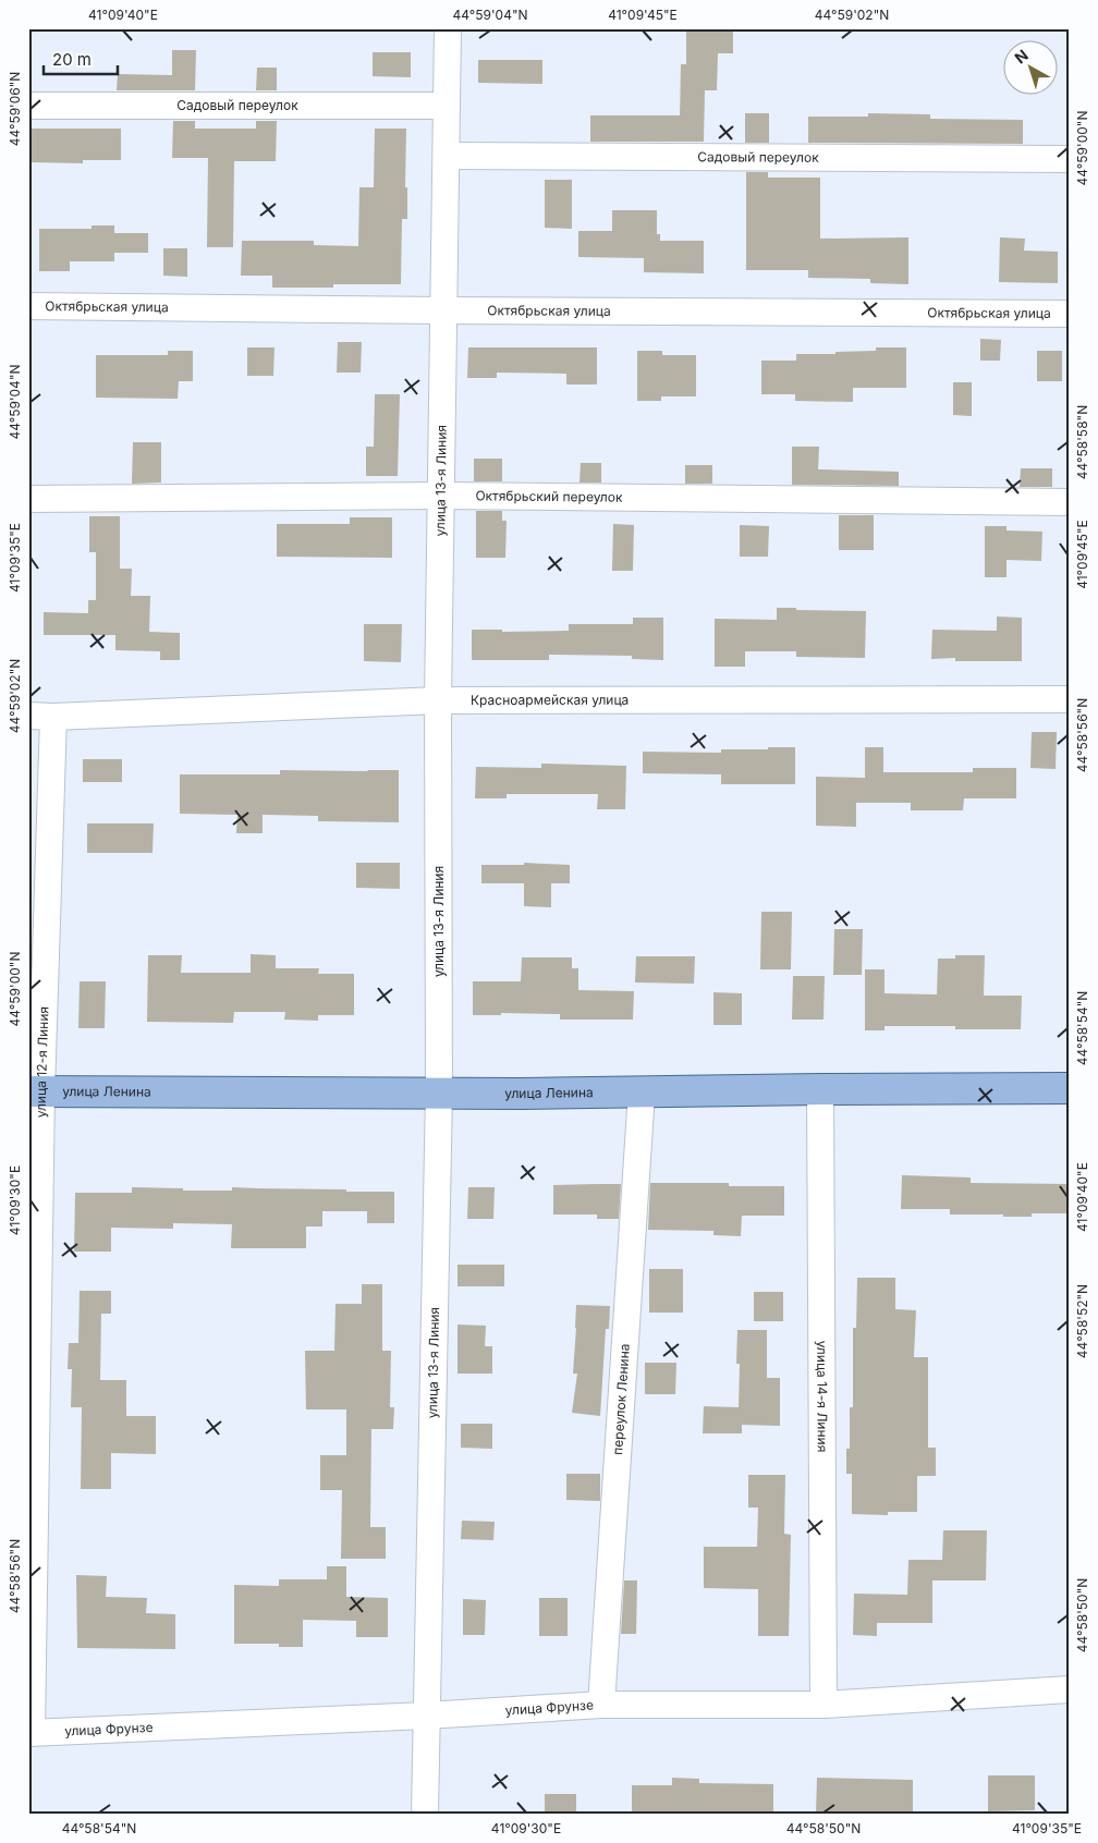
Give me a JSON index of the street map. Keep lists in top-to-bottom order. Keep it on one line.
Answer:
{"streets":{"main road":["улица Ленина"],"street":["Садовый переулок","Октябрьская улица","улица 13-я Линия","Октябрьский переулок","Красноармейская улица","улица 12-я Линия","улица 14-я Линия","переулок Ленина","улица Фрунзе"]},"crossings":[["Садовый переулок","улица 13-я Линия"],["Октябрьская улица","улица 13-я Линия"],["улица 13-я Линия","Октябрьский переулок"],["улица 13-я Линия","Красноармейская улица"],["улица 13-я Линия","улица Ленина"],["улица 13-я Линия","улица Фрунзе"],["Красноармейская улица","улица 12-я Линия"],["улица 12-я Линия","улица Ленина"],["улица 12-я Линия","улица Фрунзе"],["улица Ленина","улица 14-я Линия"],["улица Ленина","переулок Ленина"],["улица 14-я Линия","улица Фрунзе"],["переулок Ленина","улица Фрунзе"]],"scale_bar":"20 m","north":"top left","coordinates":["41°09'40\"E","44°59'04\"N","41°09'45\"E","44°59'02\"N","44°59'06\"N","44°59'00\"N","44°58'58\"N","41°09'35\"E","44°58'56\"N","44°58'54\"N","41°09'30\"E","44°58'52\"N","44°58'50\"N"]}
